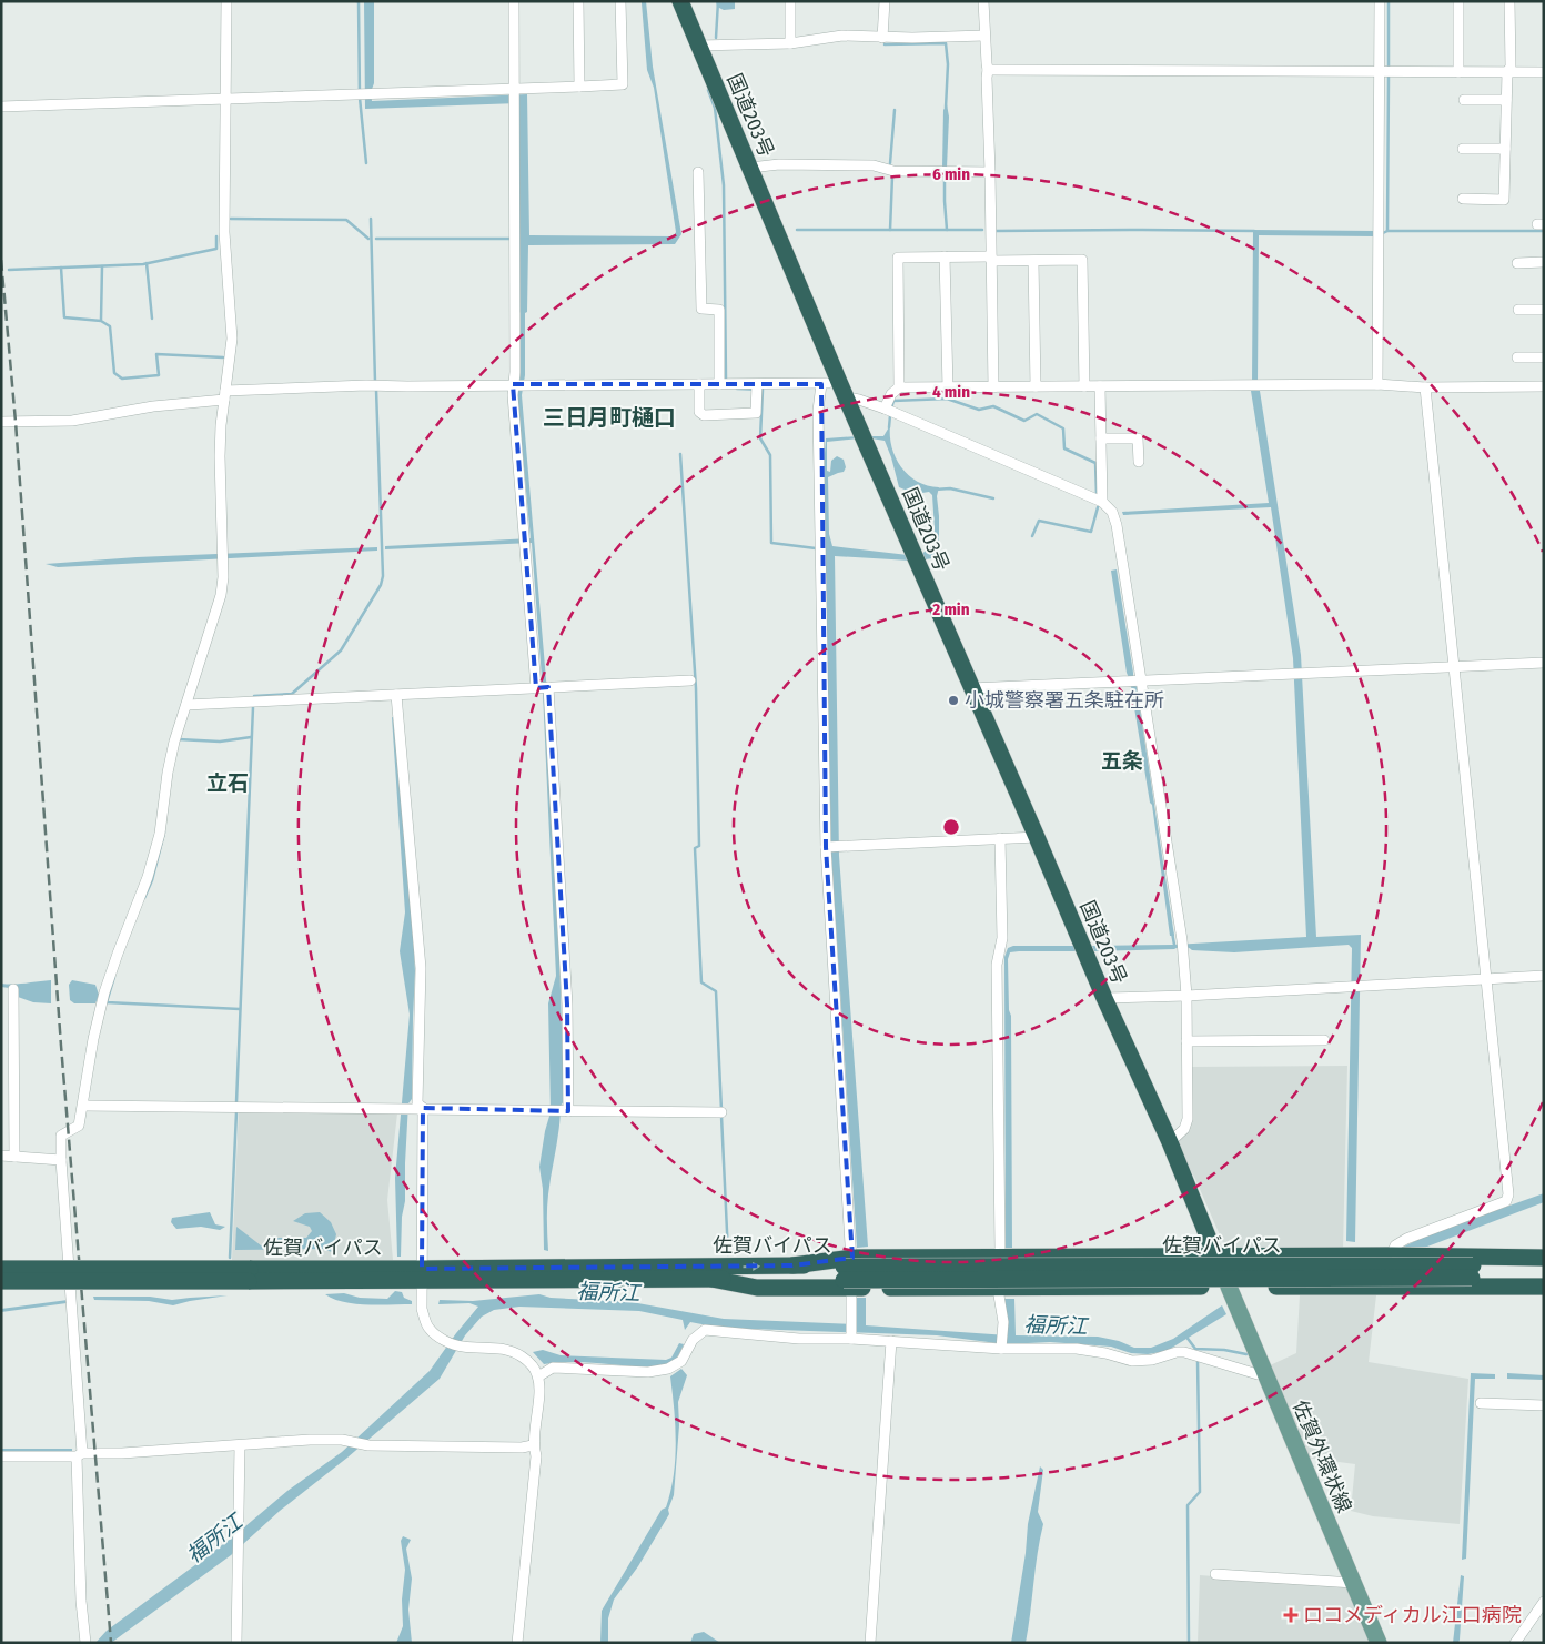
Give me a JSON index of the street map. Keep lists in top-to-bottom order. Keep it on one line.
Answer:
{"streets":{"highway":["国道203号","佐賀バイパス"],"main road":["佐賀外環状線"]},"crossings":[["国道203号","佐賀外環状線"]],"districts":["三日月町樋口","五条","立石"],"water":["福所江"],"places":{"other":["小城警察署五条駐在所"],"health":["ロコメディカル江口病院"]},"rings":["6 min","4 min","2 min"]}
